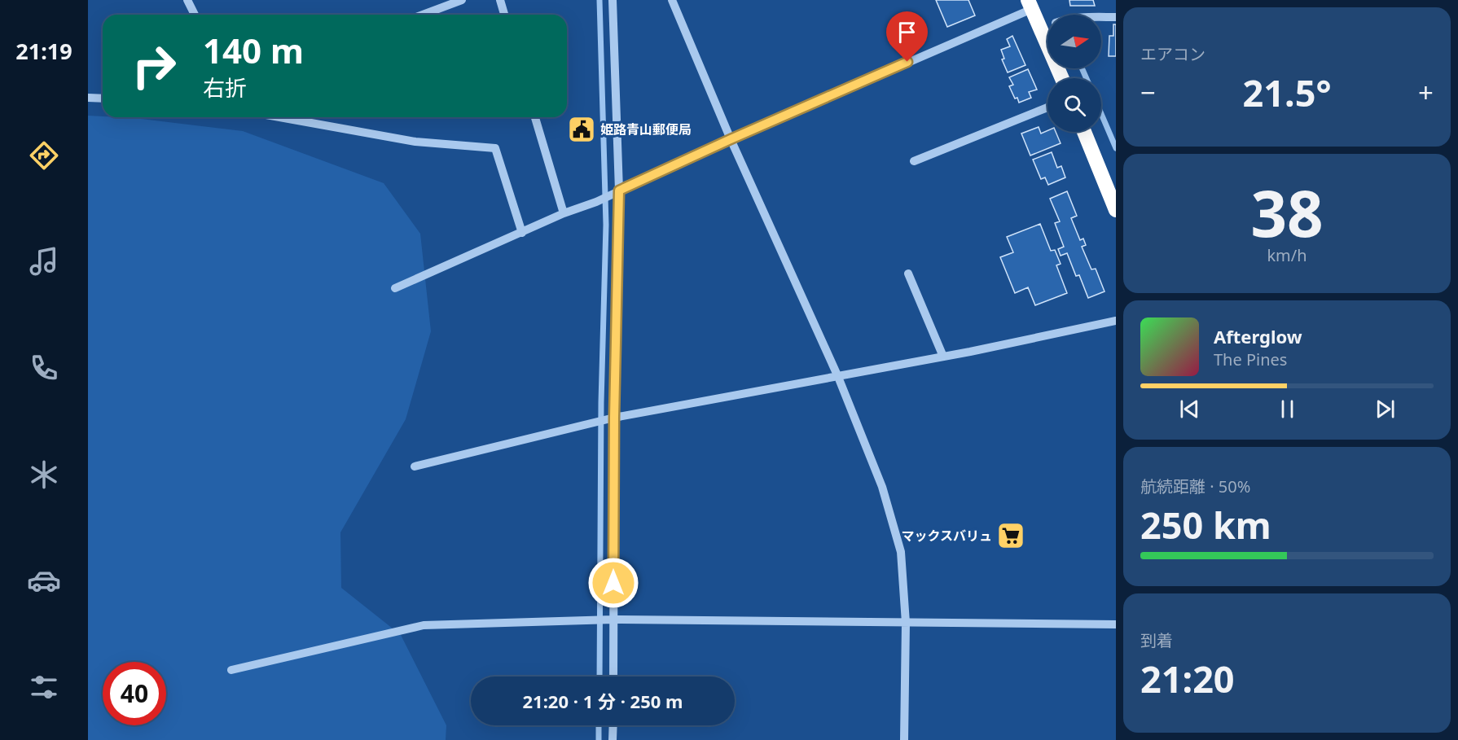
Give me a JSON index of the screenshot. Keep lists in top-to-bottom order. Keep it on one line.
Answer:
{"places":{"public building":["姫路青山郵便局"],"supermarket":["マックスバリュ"]},"north":"right","page":{"tabs":"21:19","tile":["エアコン",["38","km/h"],["航続距離 · 50%","250 km"],["到着","21:20"]],"turn":["140 m","右折"],"heat":["−","21.5°","+"],"song":["Afterglow","The Pines"],"limit":"40","trip":"21:20 · 1 分 · 250 m"}}
